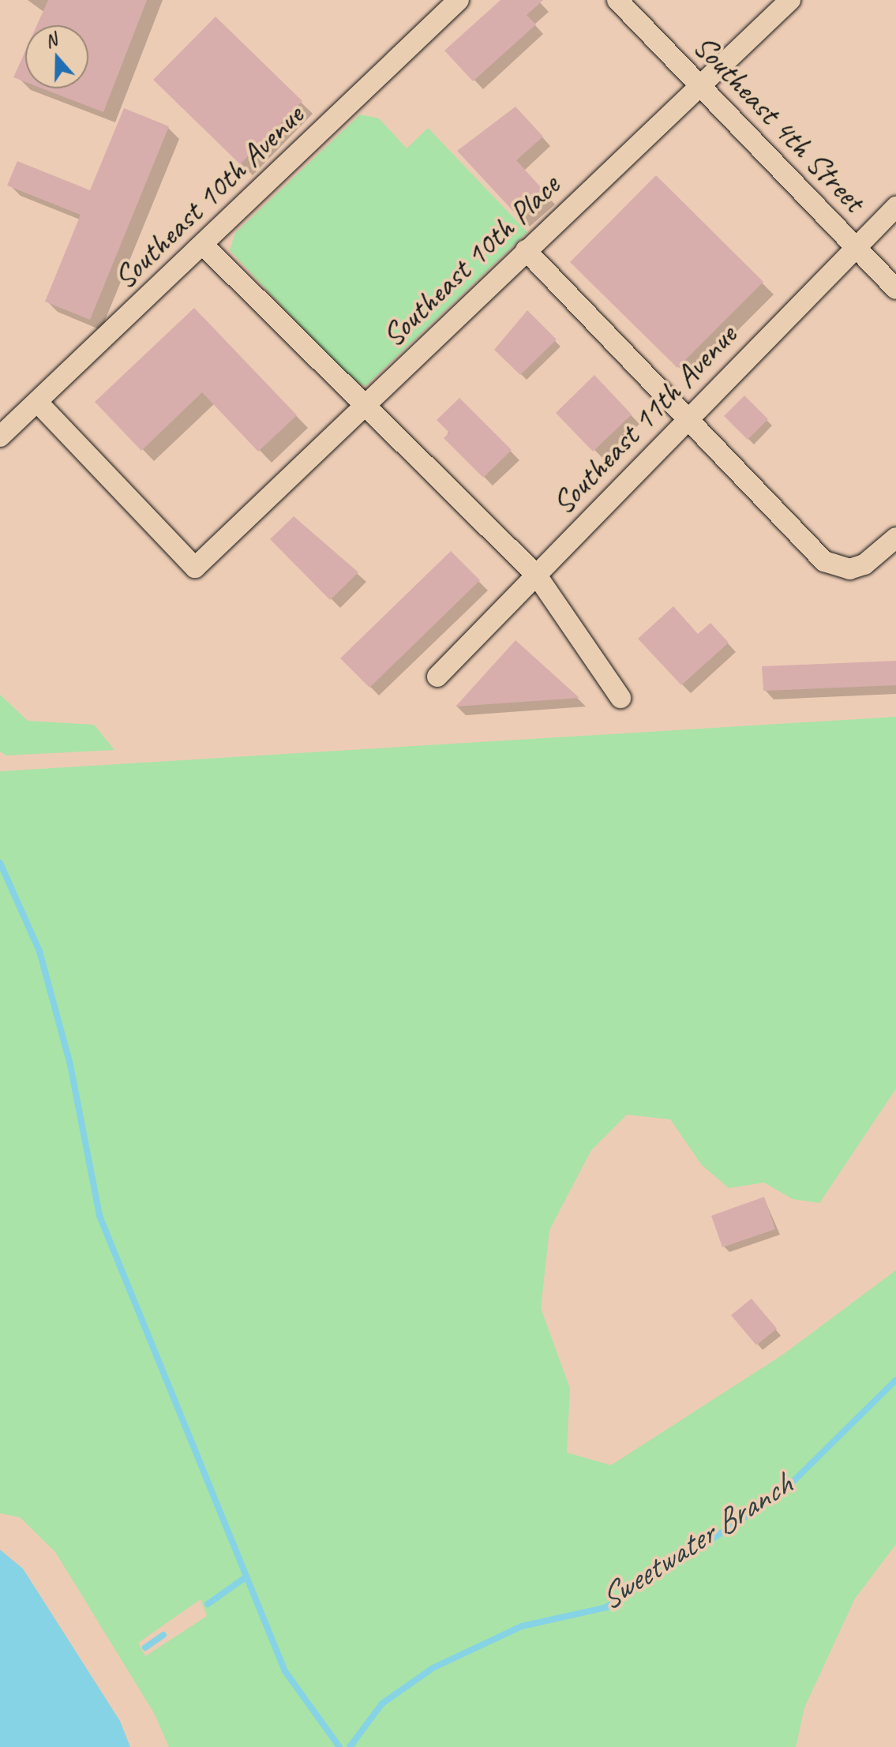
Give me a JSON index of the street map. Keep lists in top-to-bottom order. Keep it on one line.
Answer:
{"streets":{"street":["Southeast 4th Street","Southeast 10th Avenue","Southeast 10th Place","Southeast 11th Avenue"]},"crossings":[["Southeast 4th Street","Southeast 10th Place"],["Southeast 4th Street","Southeast 11th Avenue"],["Southeast 10th Avenue","Southeast 10th Place"]],"water":["Sweetwater Branch"],"north":"top"}
